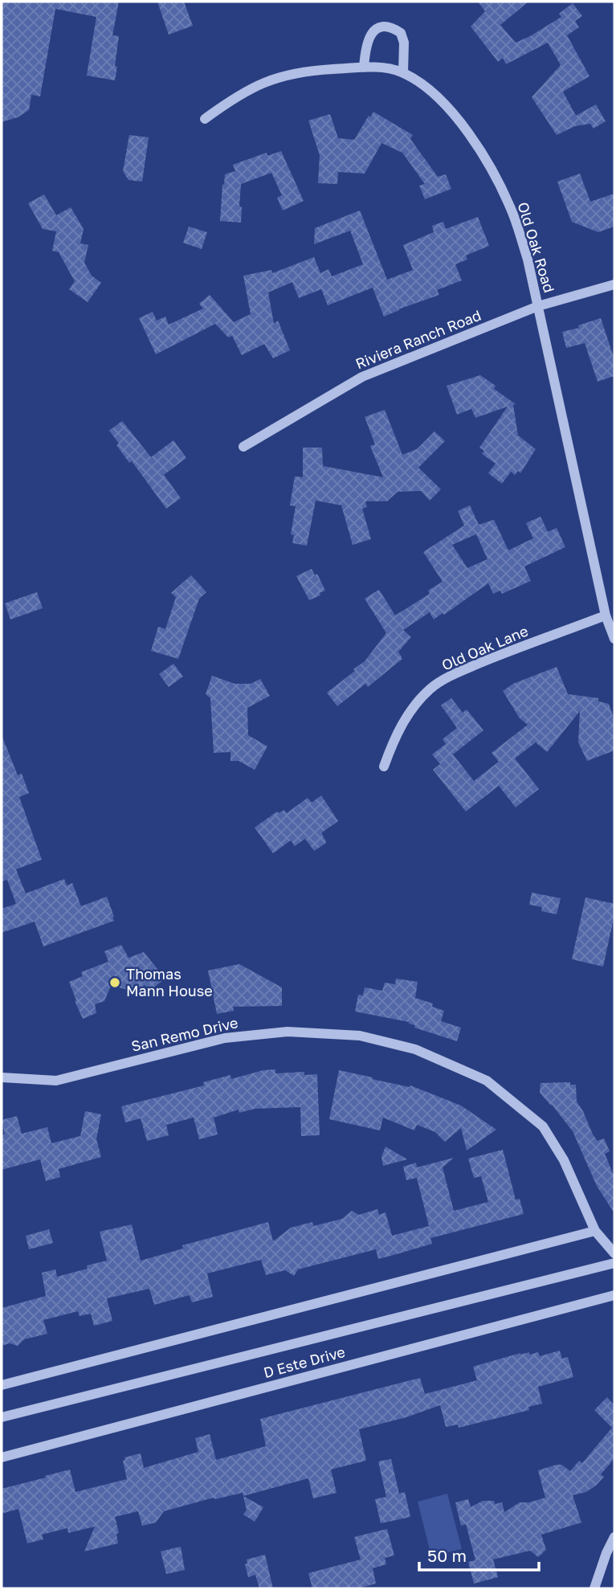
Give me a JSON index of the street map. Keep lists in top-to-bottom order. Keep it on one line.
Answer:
{"streets":{"street":["Old Oak Road","Riviera Ranch Road","Old Oak Lane","San Remo Drive","D Este Drive"]},"crossings":[["Old Oak Road","Riviera Ranch Road"],["Old Oak Road","Old Oak Lane"]],"places":["Thomas Mann House"],"scale_bar":"50 m"}
